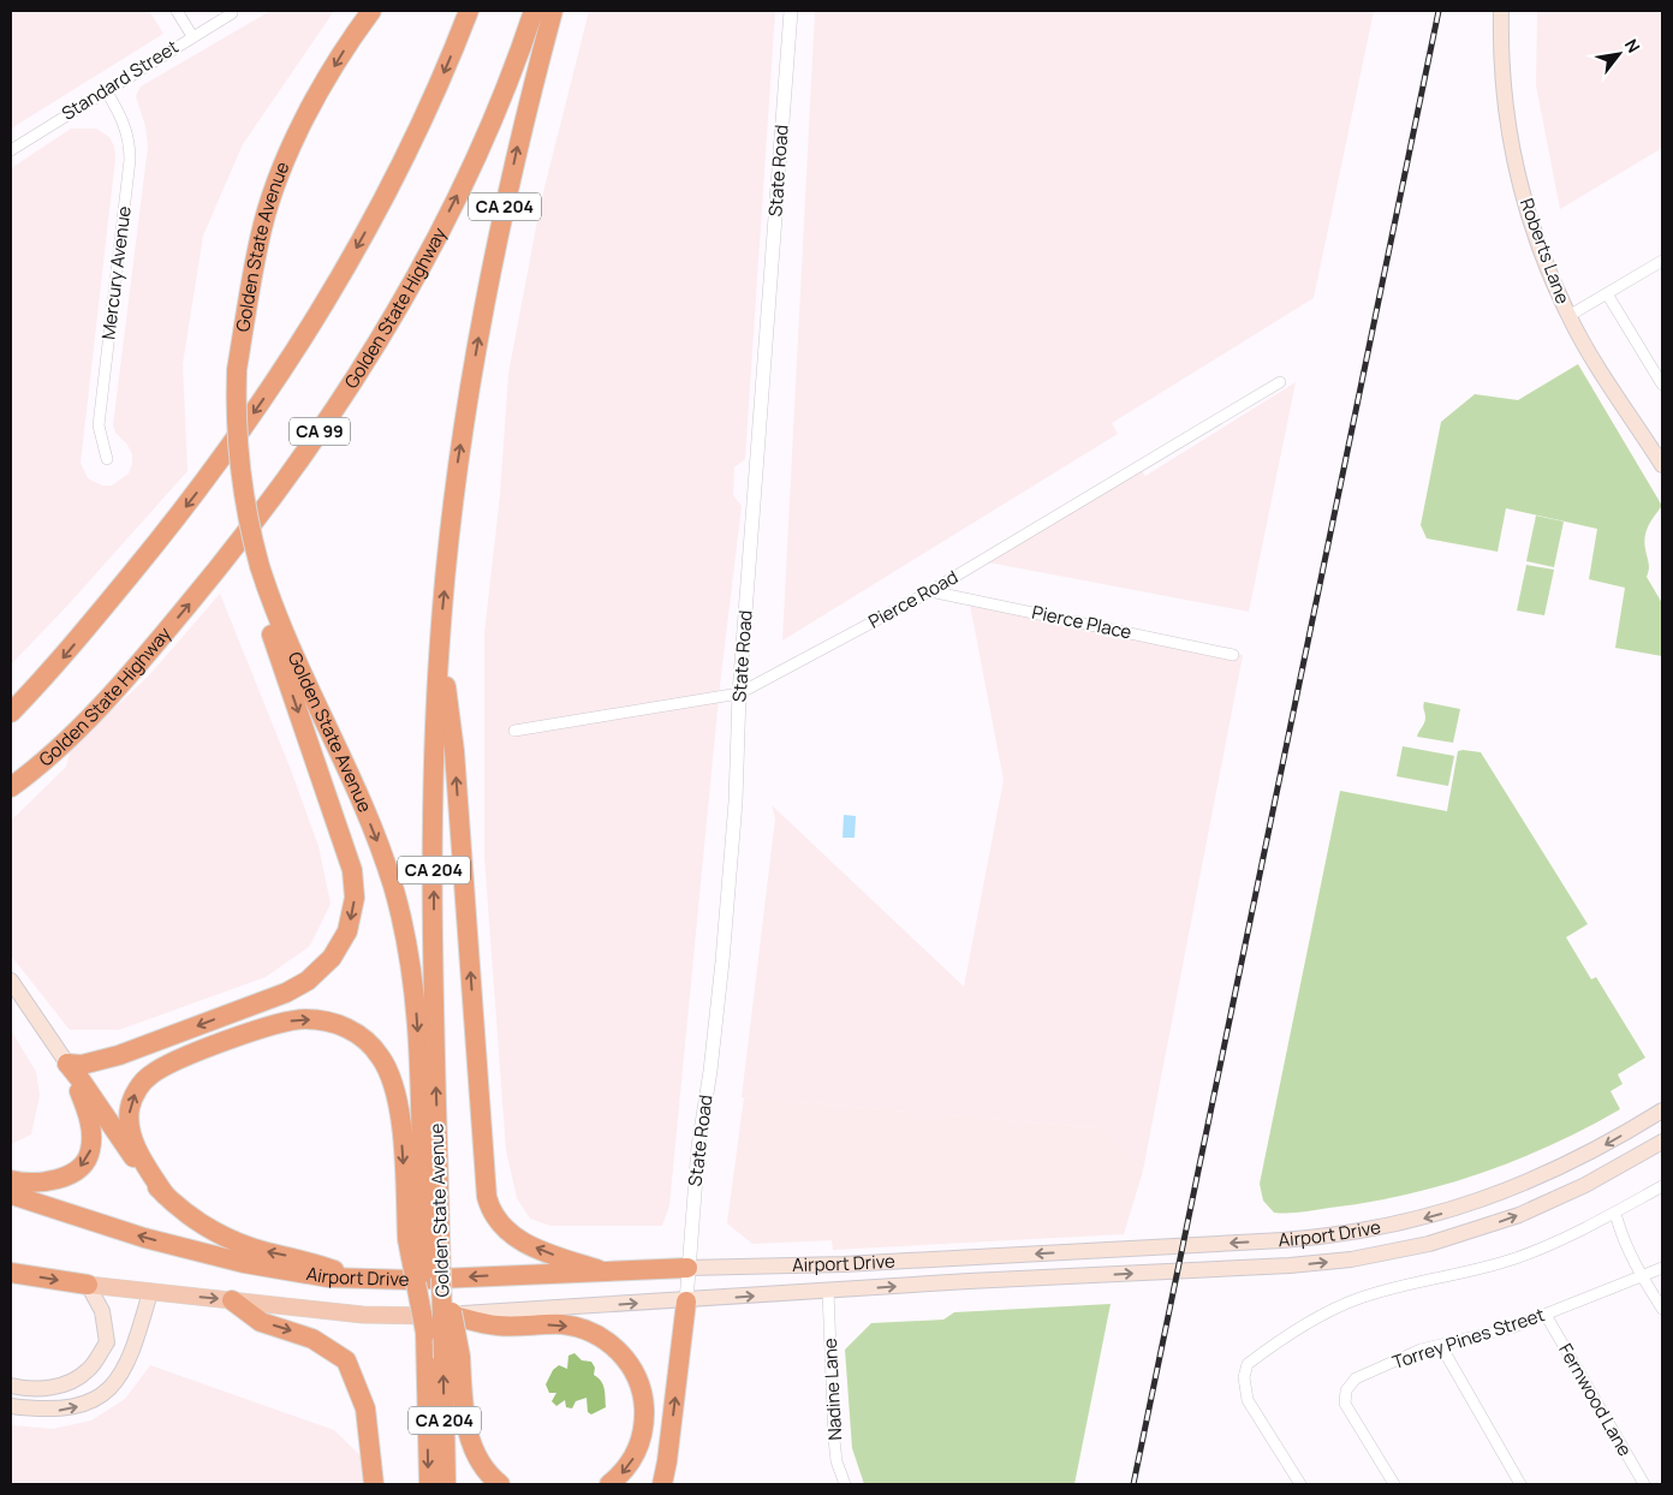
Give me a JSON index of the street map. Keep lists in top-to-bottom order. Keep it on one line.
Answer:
{"streets":{"highway":["CA 204","Golden State Avenue","Golden State Highway","CA 99","Airport Drive"],"main road":["Roberts Lane"],"street":["Standard Street","State Road","Mercury Avenue","Pierce Road","Pierce Place","Torrey Pines Street","Nadine Lane","Fernwood Lane"]},"crossings":[["Standard Street","Mercury Avenue"],["State Road","Pierce Road"],["State Road","Airport Drive"],["Pierce Road","Pierce Place"],["Airport Drive","Nadine Lane"],["Torrey Pines Street","Fernwood Lane"]],"north":"top right"}
